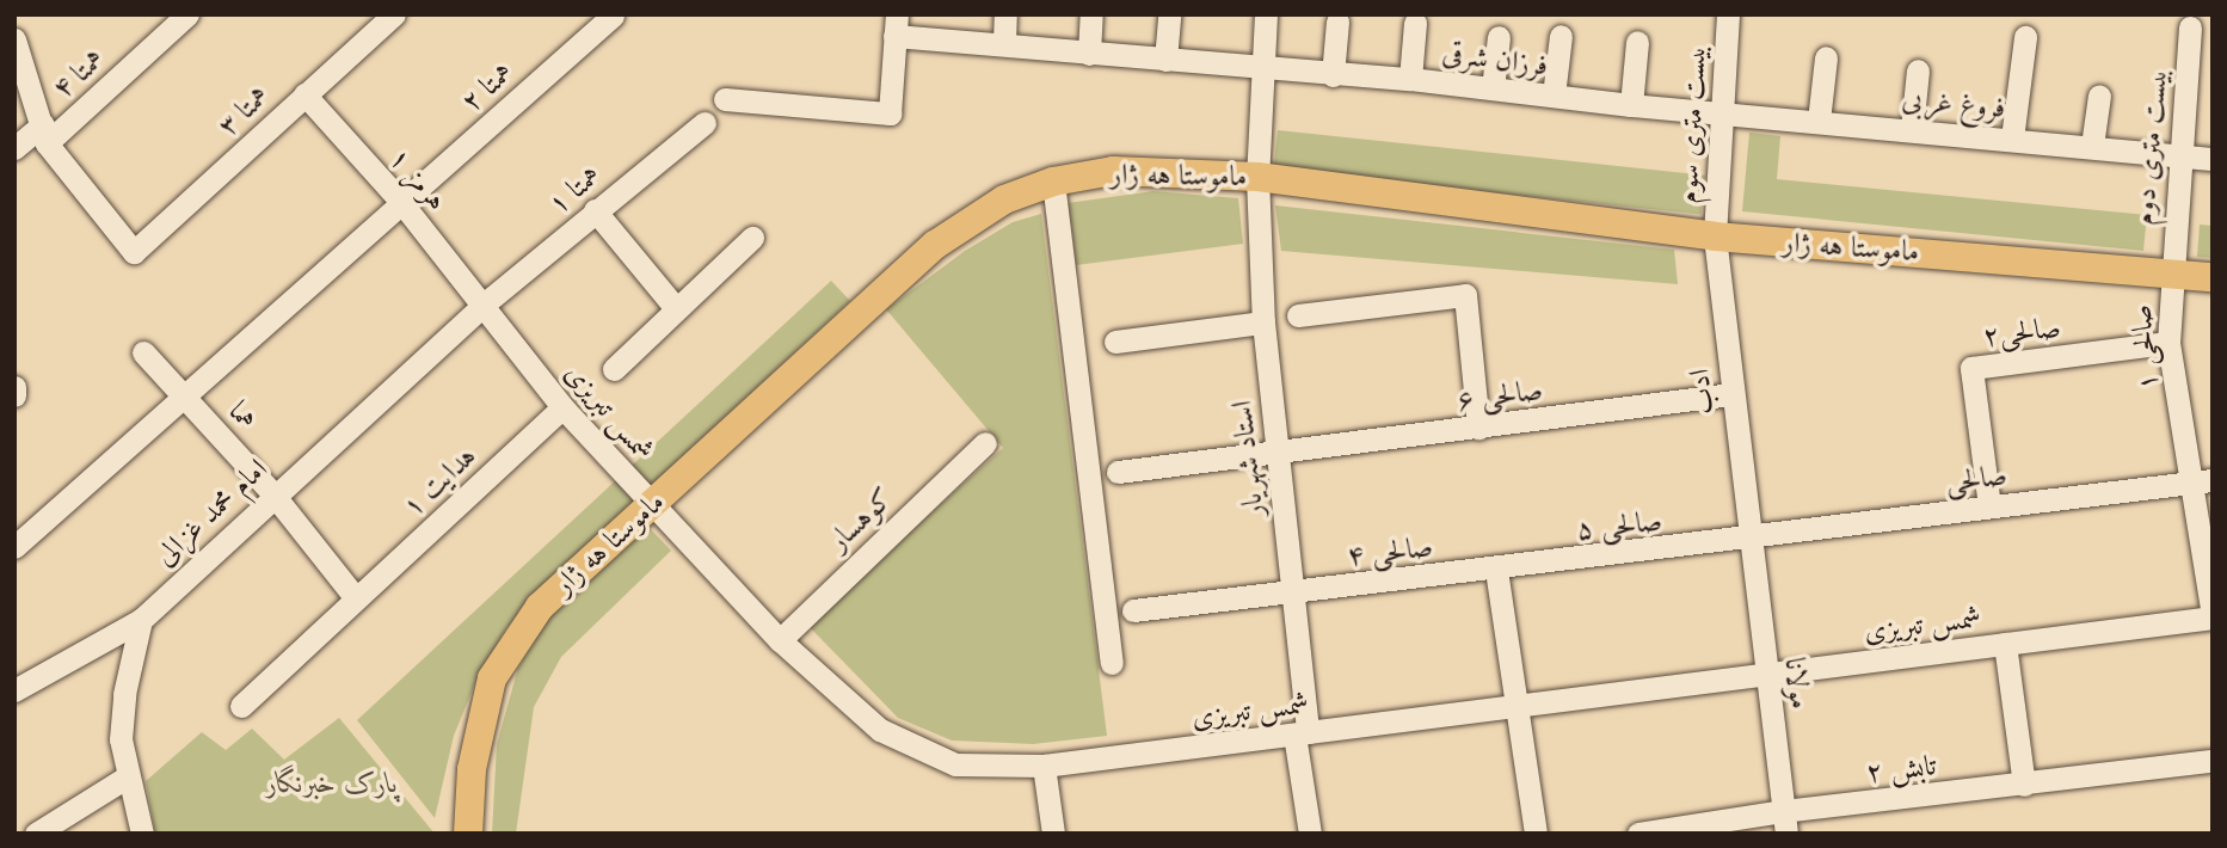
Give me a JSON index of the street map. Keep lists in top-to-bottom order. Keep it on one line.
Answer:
{"streets":{"main road":["ماموستا هه ژار"],"street":["فرزان شرقی","همتا ۴","همتا ۲","فروغ غربی","همتا ۳","بیست متری سوم","بیست متری دوم","هرمز ۱","همتا ۱","صالحی۲","صالحی ۱","ادب","صالحی ۶","شمس تبریزی","هما","استاد شهریار","صالحی","هدایت ۱","امام محمد غزالی","کوهسار","صالحی ۵","صالحی ۴","مولانا","تابش ۲"]},"crossings":[["فرزان شرقی","فروغ غربی"],["فرزان شرقی","بیست متری سوم"],["فرزان شرقی","استاد شهریار"],["همتا ۴","همتا ۳"],["همتا ۲","هرمز ۱"],["همتا ۲","هما"],["فروغ غربی","بیست متری سوم"],["فروغ غربی","بیست متری دوم"],["همتا ۳","هرمز ۱"],["بیست متری سوم","ماموستا هه ژار"],["بیست متری سوم","ادب"],["بیست متری دوم","ماموستا هه ژار"],["بیست متری دوم","صالحی ۱"],["ماموستا هه ژار","صالحی ۱"],["ماموستا هه ژار","ادب"],["ماموستا هه ژار","شمس تبریزی"],["ماموستا هه ژار","استاد شهریار"],["هرمز ۱","همتا ۱"],["هرمز ۱","شمس تبریزی"],["هرمز ۱","امام محمد غزالی"],["همتا ۱","شمس تبریزی"],["همتا ۱","امام محمد غزالی"],["صالحی۲","صالحی ۱"],["صالحی۲","صالحی"],["صالحی ۱","شمس تبریزی"],["صالحی ۱","صالحی"],["ادب","صالحی ۶"],["ادب","صالحی"],["ادب","صالحی ۵"],["ادب","مولانا"],["صالحی ۶","استاد شهریار"],["شمس تبریزی","استاد شهریار"],["شمس تبریزی","هدایت ۱"],["شمس تبریزی","امام محمد غزالی"],["شمس تبریزی","کوهسار"],["شمس تبریزی","مولانا"],["هما","هدایت ۱"],["هما","امام محمد غزالی"],["استاد شهریار","صالحی ۴"],["صالحی","صالحی ۵"],["صالحی","مولانا"],["صالحی ۵","صالحی ۴"],["صالحی ۵","مولانا"],["مولانا","تابش ۲"]],"parks":["پارک خبرنگار"]}
